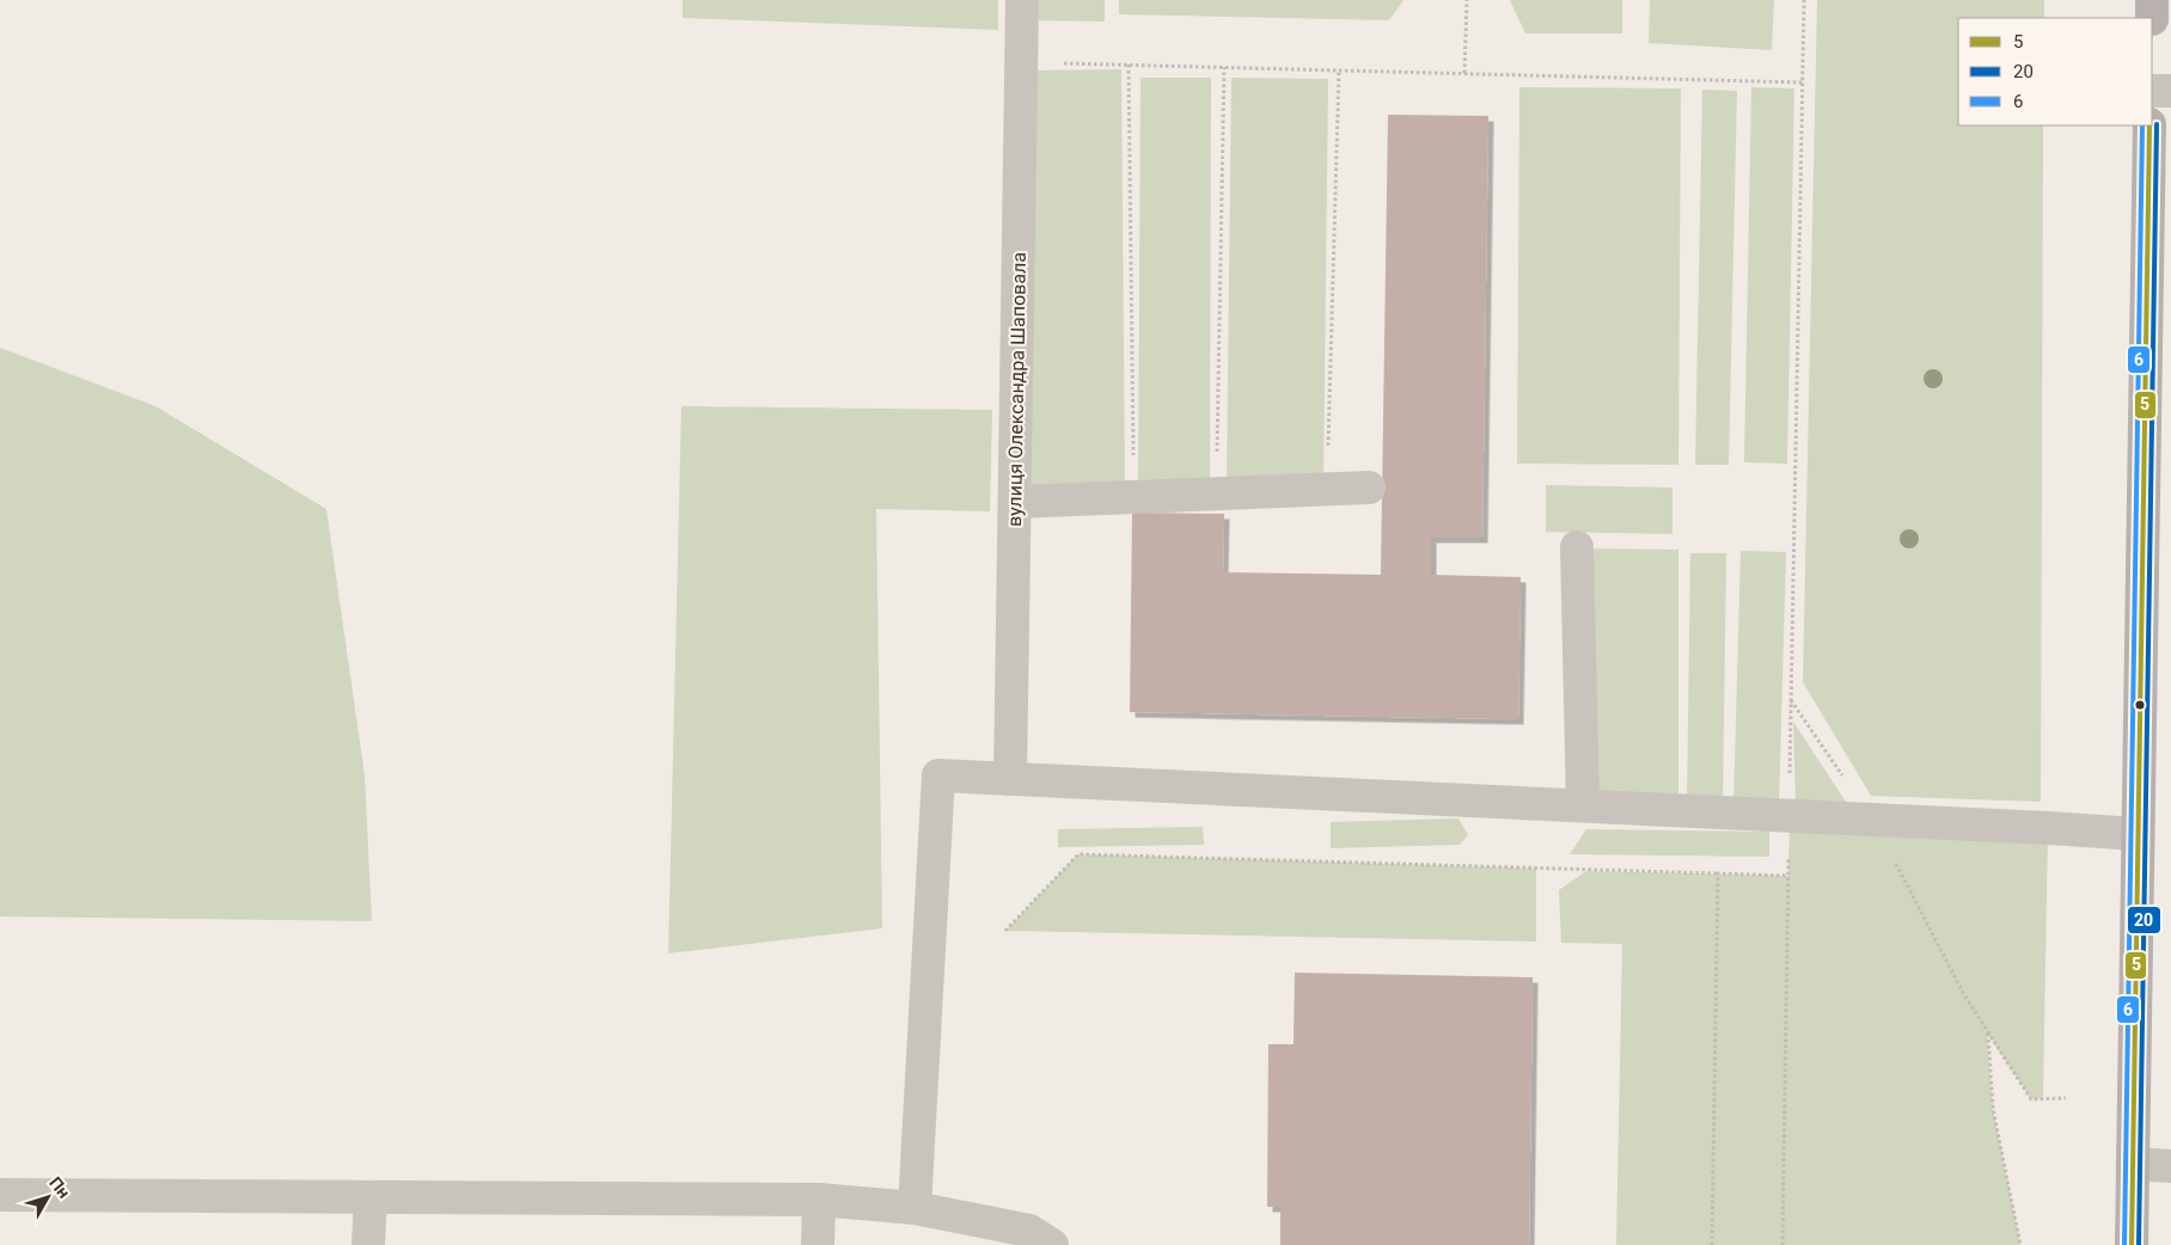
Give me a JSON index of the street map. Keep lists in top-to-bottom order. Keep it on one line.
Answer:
{"streets":{"lane":["вулиця Олександра Шаповала"]},"lines":["transit line 20","transit line 5","transit line 6"],"legend":["5","20","6"],"north":"top right"}
